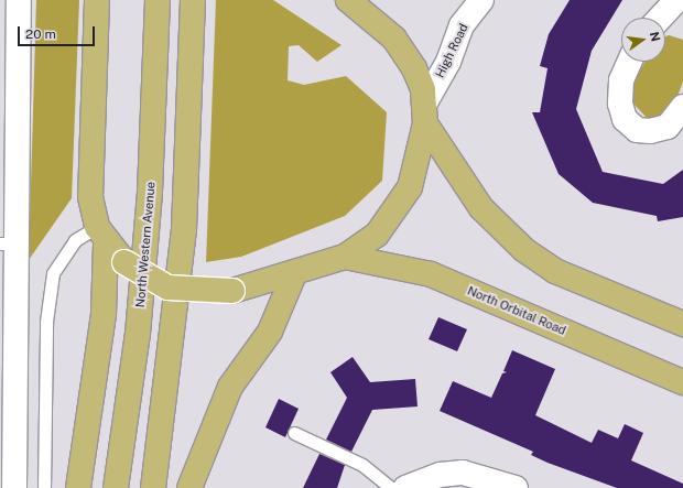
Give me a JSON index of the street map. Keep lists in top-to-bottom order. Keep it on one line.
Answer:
{"streets":{"highway":["North Western Avenue","North Orbital Road"],"street":["High Road"]},"scale_bar":"20 m","north":"right"}
